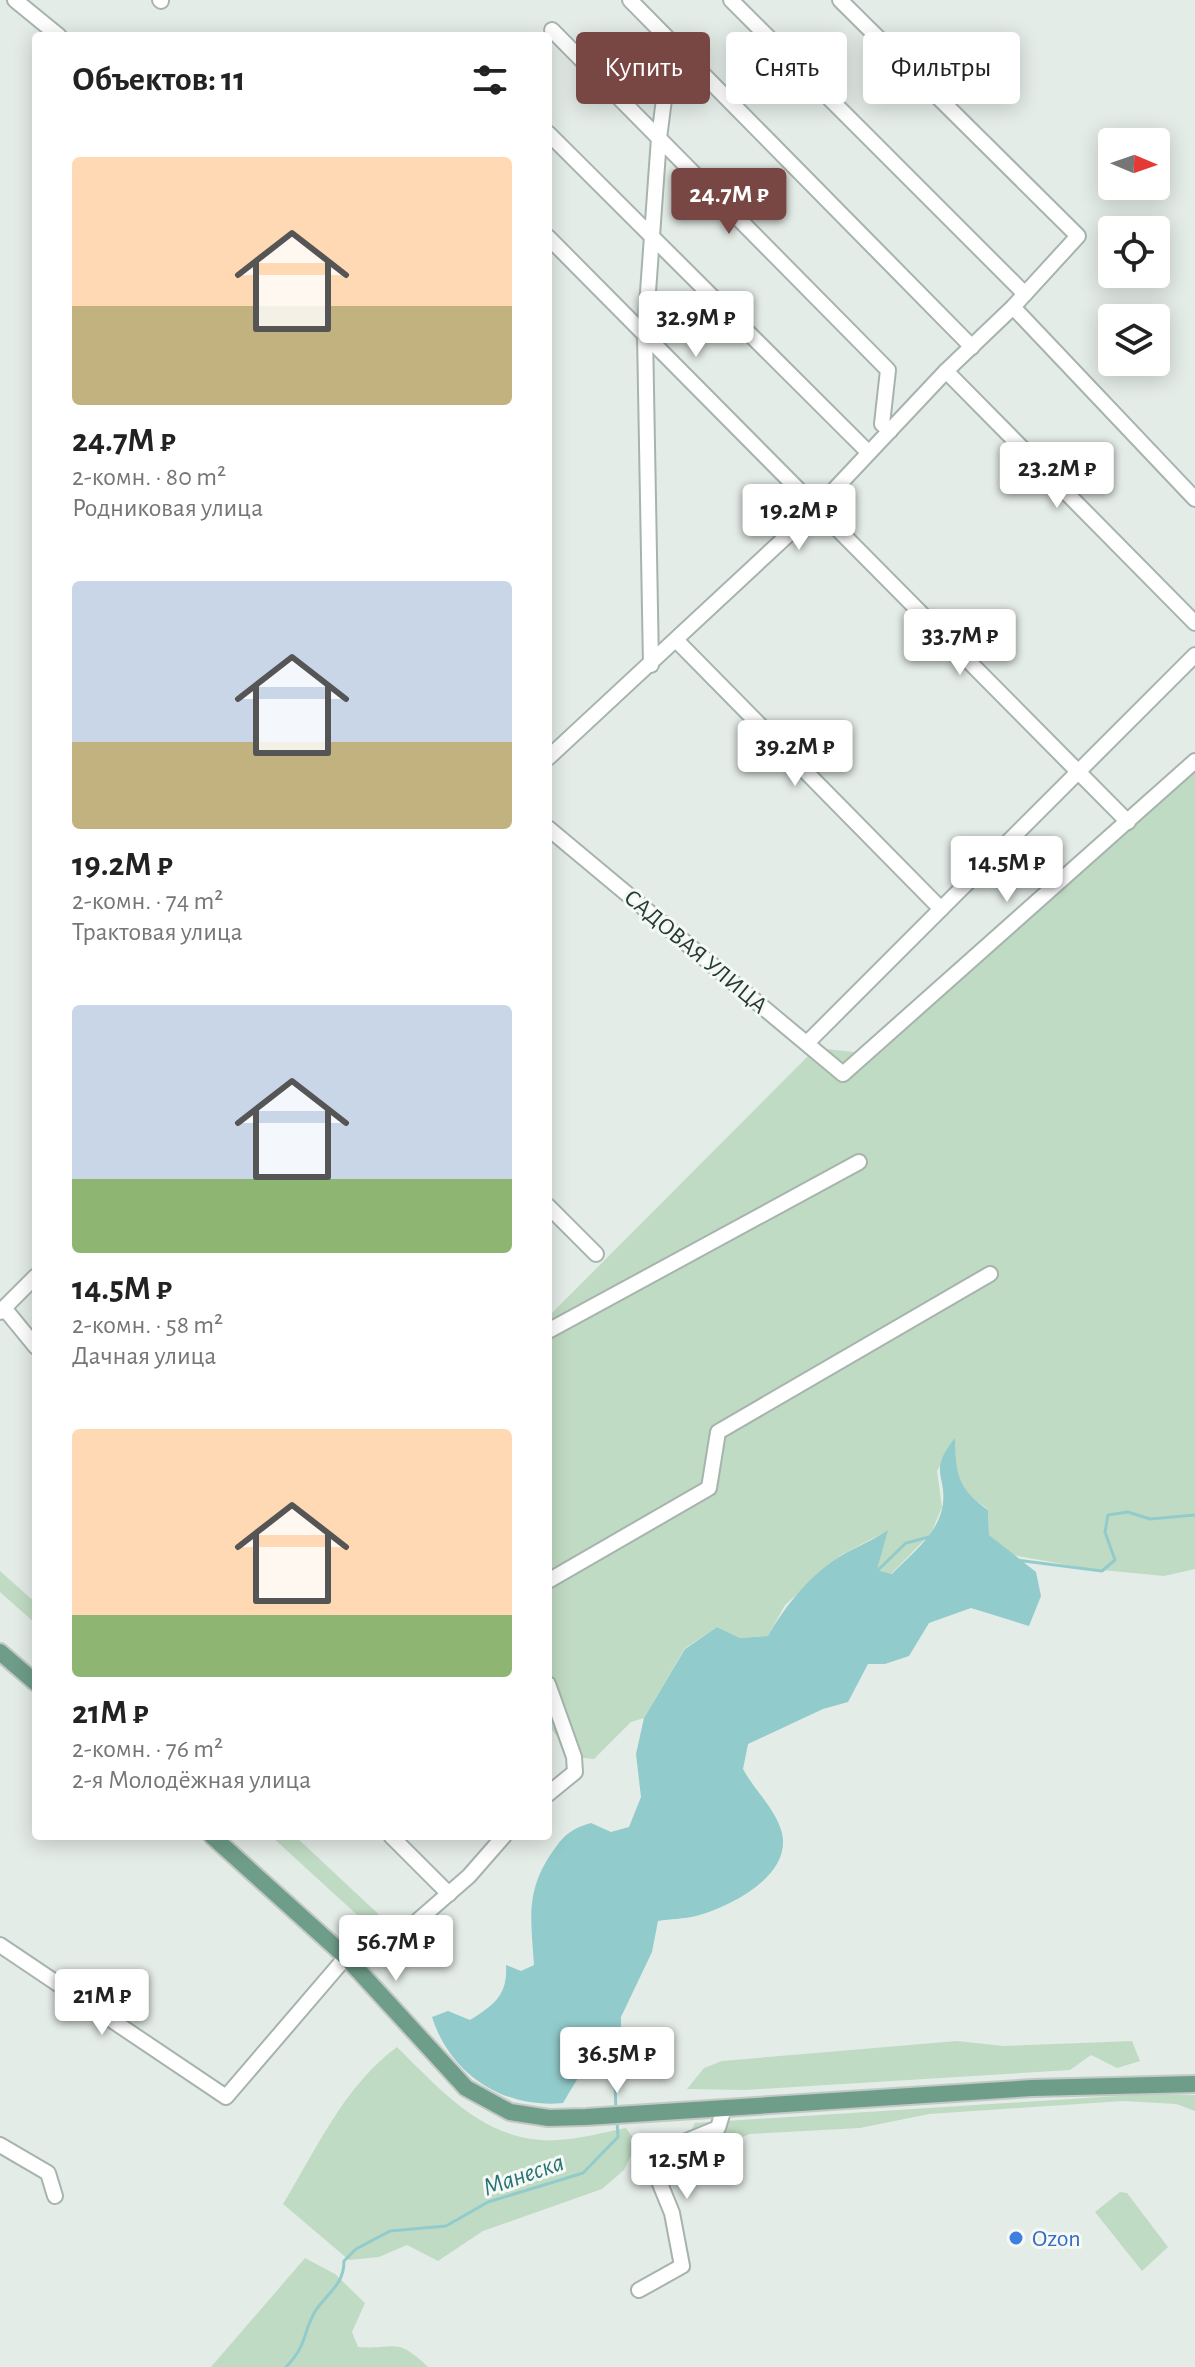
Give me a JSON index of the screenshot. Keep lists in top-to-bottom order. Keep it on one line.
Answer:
{"streets":{"street":["САДОВАЯ УЛИЦА"]},"water":["Манеска"],"places":["Ozon"],"north":"right","page":{"chip":["Купить","Снять","Фильтры"],"heading":"Объектов: 11","list":[{"name":"24.7M ₽","note":"2-комн. · 80 m² · Родниковая улица"},{"name":"19.2M ₽","note":"2-комн. · 74 m² · Трактовая улица"},{"name":"14.5M ₽","note":"2-комн. · 58 m² · Дачная улица"},{"name":"21M ₽","note":"2-комн. · 76 m² · 2-я Молодёжная улица"}],"price":["24.7M ₽","32.9M ₽","23.2M ₽","19.2M ₽","33.7M ₽","39.2M ₽","14.5M ₽","56.7M ₽","21M ₽","36.5M ₽","12.5M ₽"]}}
